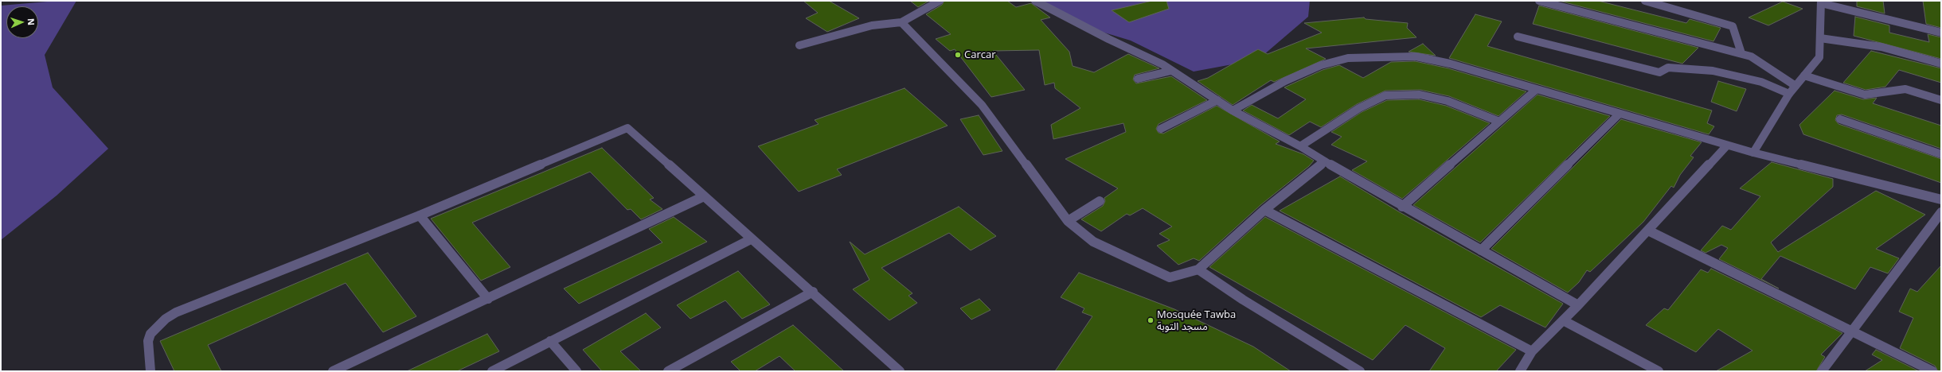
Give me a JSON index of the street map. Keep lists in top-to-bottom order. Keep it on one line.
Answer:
{"places":["Carcar","Mosquée Tawba مسجد التوبة"],"north":"right"}
